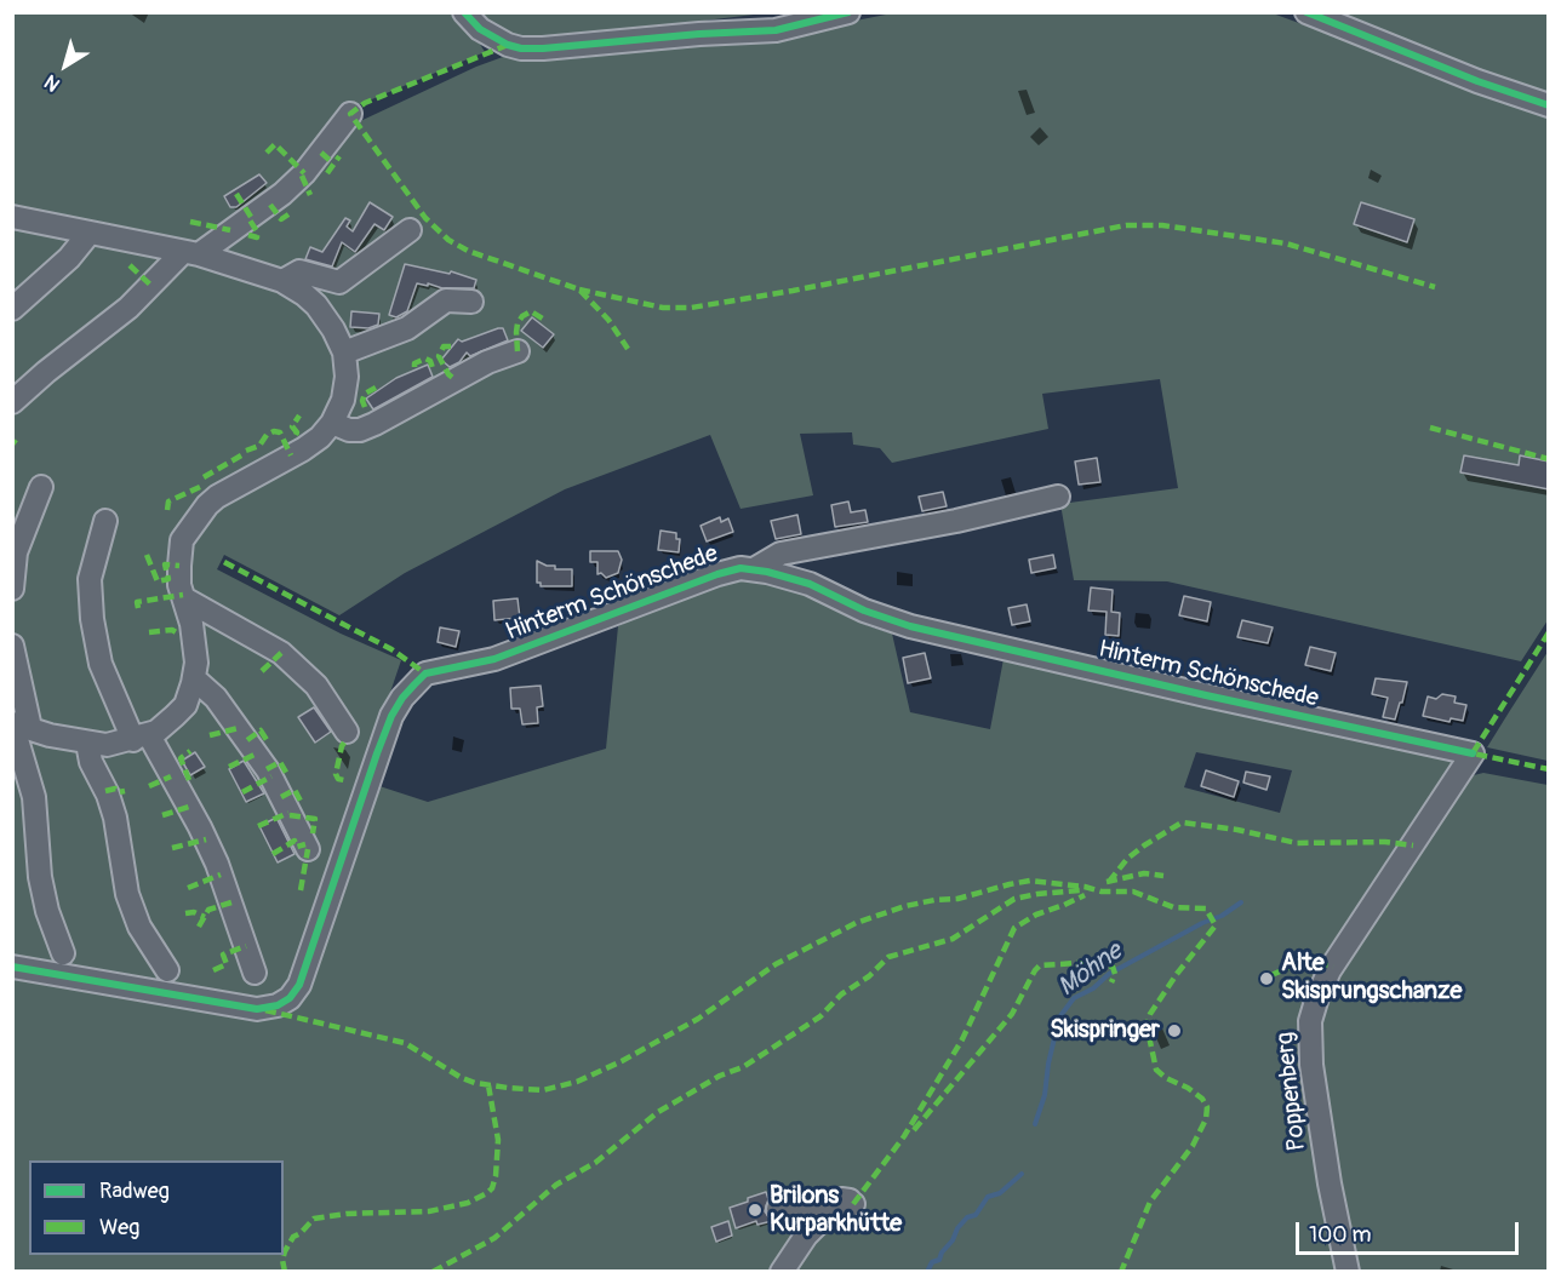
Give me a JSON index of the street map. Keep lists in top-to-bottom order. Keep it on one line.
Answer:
{"streets":{"street":["Hinterm Schönschede","Poppenberg"]},"crossings":[["Hinterm Schönschede","Poppenberg"]],"water":["Möhne"],"places":["Alte Skisprungschanze","Skispringer","Brilons Kurparkhütte"],"legend":["Radweg","Weg"],"scale_bar":"100 m","north":"bottom left"}
